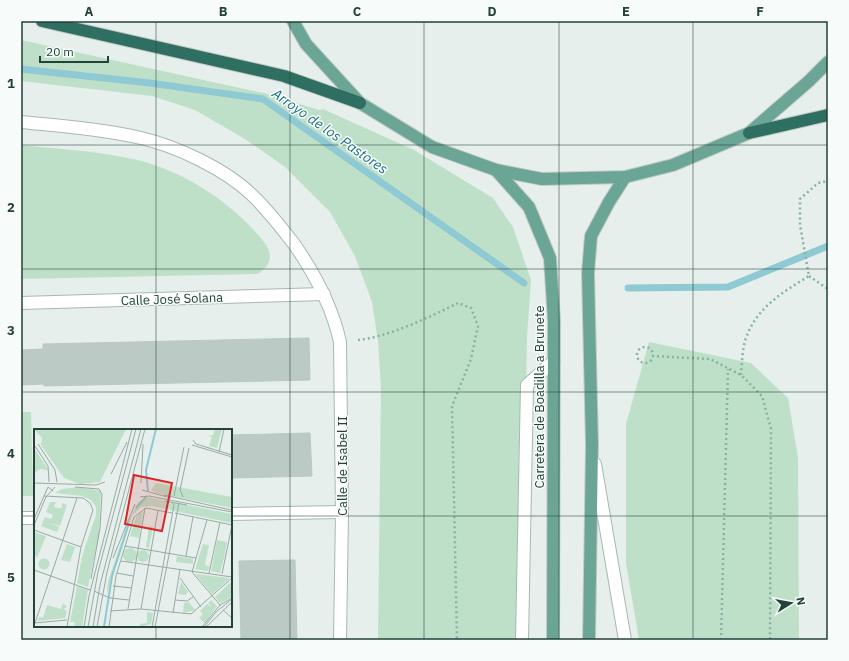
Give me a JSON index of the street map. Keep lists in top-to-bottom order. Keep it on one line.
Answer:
{"streets":{"main road":["Carretera de Boadilla a Brunete"],"street":["Calle José Solana","Calle de Isabel II"]},"crossings":[["Calle José Solana","Calle de Isabel II"]],"water":["Arroyo de los Pastores"],"scale_bar":"20 m","north":"right","grid":{"columns":["A","B","C","D","E","F"],"rows":["1","2","3","4","5"]}}
